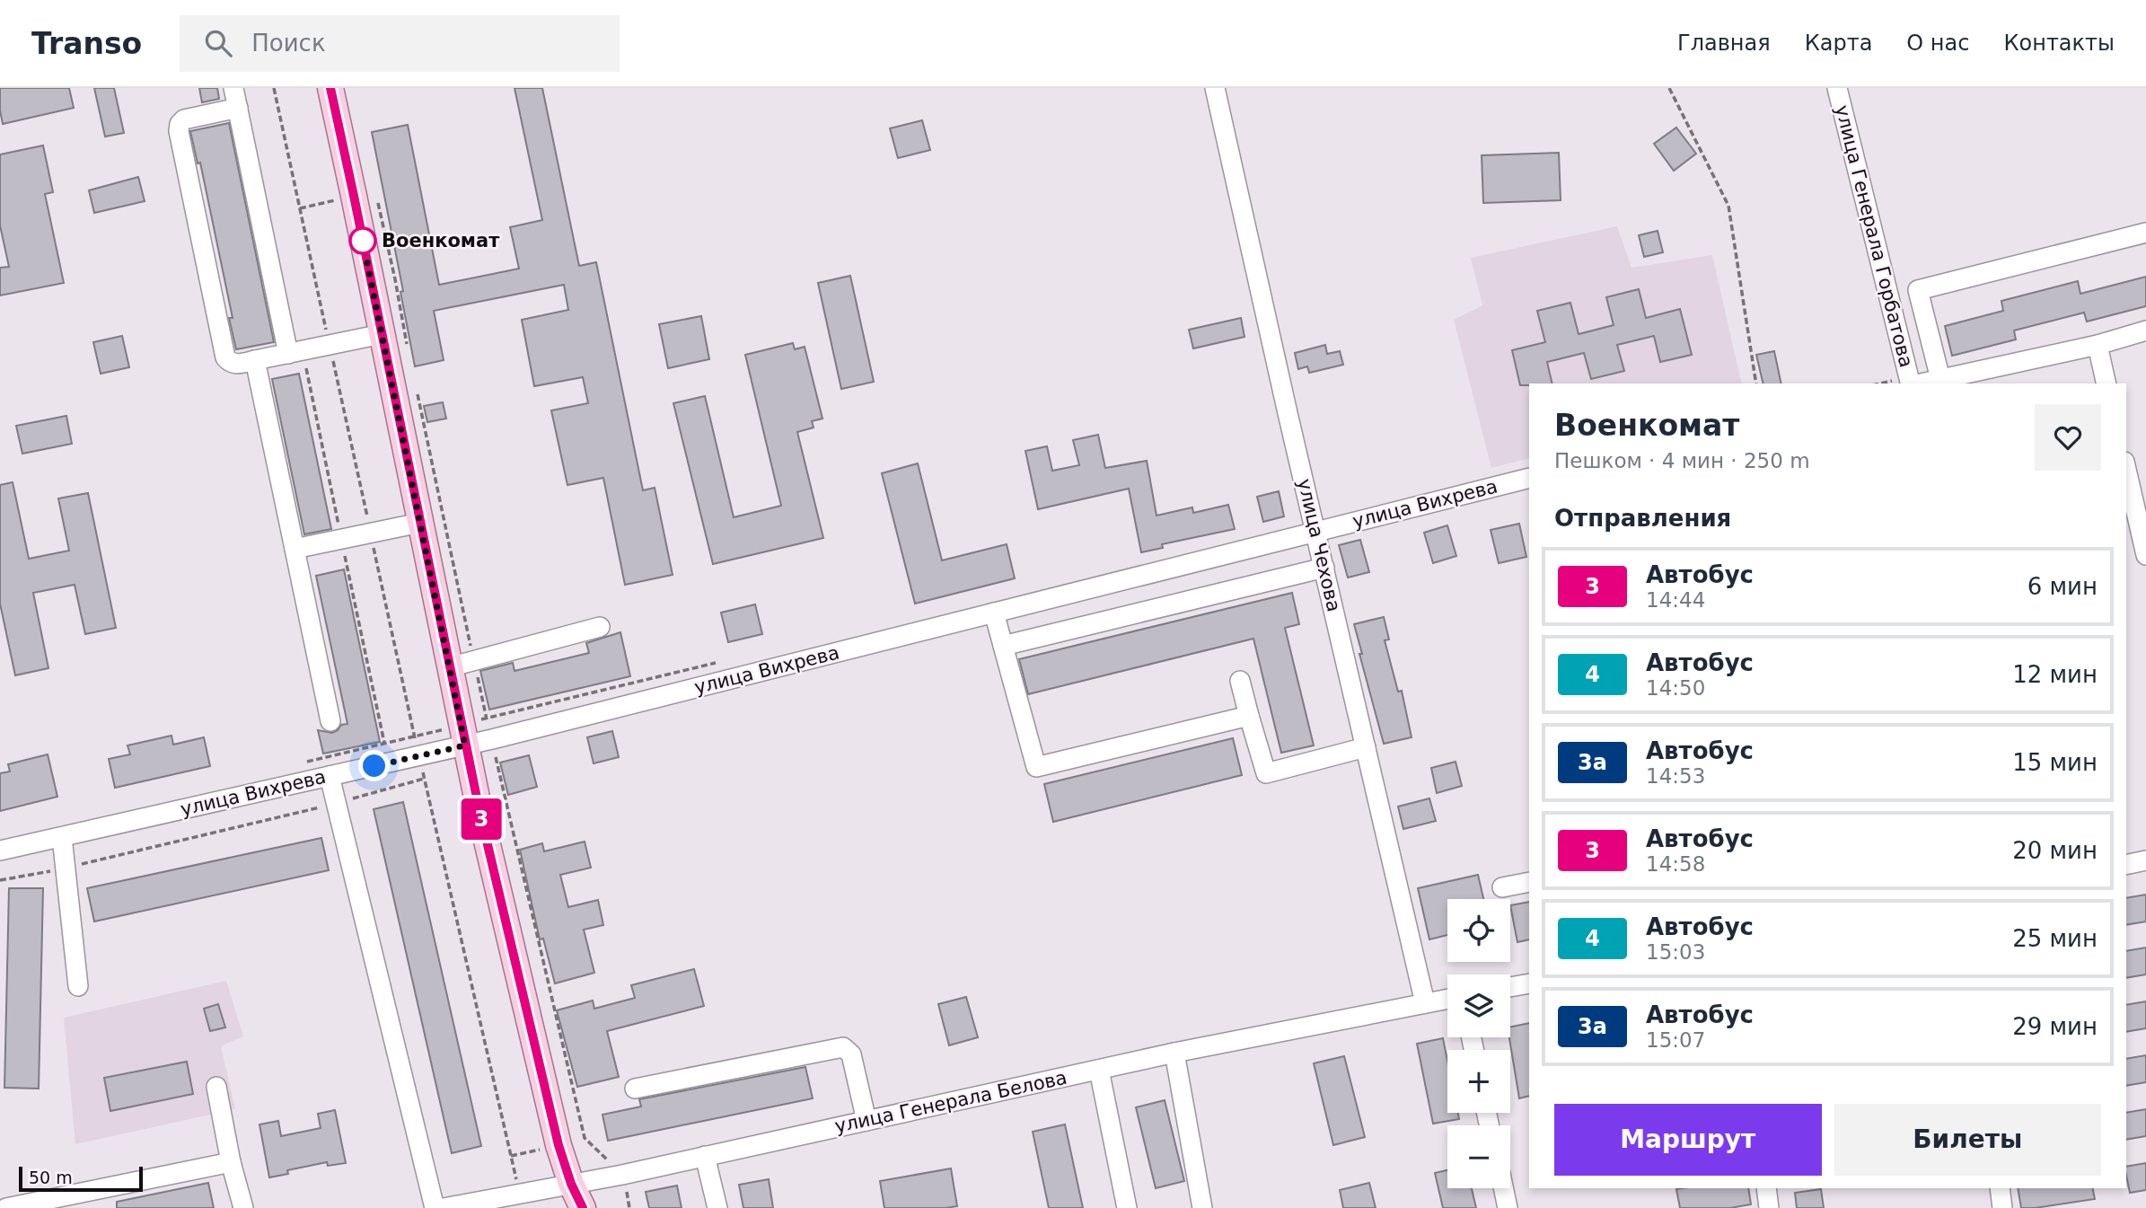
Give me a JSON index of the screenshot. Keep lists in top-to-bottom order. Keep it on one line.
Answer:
{"streets":{"street":["улица Генерала Горбатова","улица Вихрева","улица Чехова","улица Генерала Белова"]},"crossings":[["улица Вихрева","улица Чехова"],["улица Чехова","улица Генерала Белова"]],"places":["Военкомат"],"lines":["bus line 3"],"scale_bar":"50 m","page":{"header":"Transo","search":"Поиск","nav":["Главная","Карта","О нас","Контакты"],"on_map":"3","heading":[["Военкомат","Пешком · 4 мин · 250 m"],"Отправления"],"list":[{"mark":"3","name":"Автобус","note":"14:44","value":"6 мин"},{"mark":"4","name":"Автобус","note":"14:50","value":"12 мин"},{"mark":"3а","name":"Автобус","note":"14:53","value":"15 мин"},{"mark":"3","name":"Автобус","note":"14:58","value":"20 мин"},{"mark":"4","name":"Автобус","note":"15:03","value":"25 мин"},{"mark":"3а","name":"Автобус","note":"15:07","value":"29 мин"}],"map_buttons":["+","−"],"buttons":["Маршрут","Билеты"],"scale":"50 m"}}
